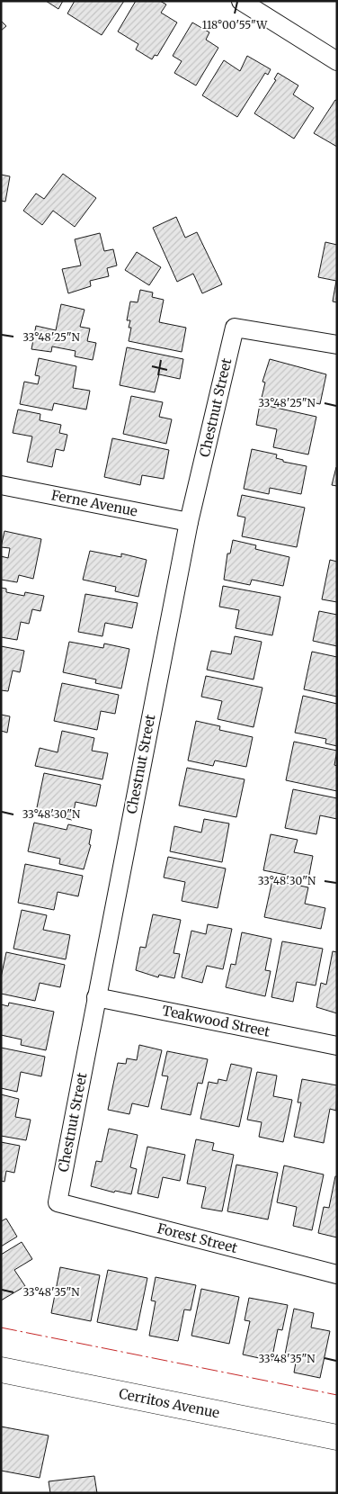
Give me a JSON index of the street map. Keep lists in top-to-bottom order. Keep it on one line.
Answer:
{"streets":{"main road":["Cerritos Avenue"],"street":["Chestnut Street","Ferne Avenue","Teakwood Street","Forest Street"]},"crossings":[["Chestnut Street","Ferne Avenue"],["Chestnut Street","Teakwood Street"],["Chestnut Street","Forest Street"]],"coordinates":["118°00'55\"W","33°48'25\"N","33°48'30\"N","33°48'35\"N"]}
